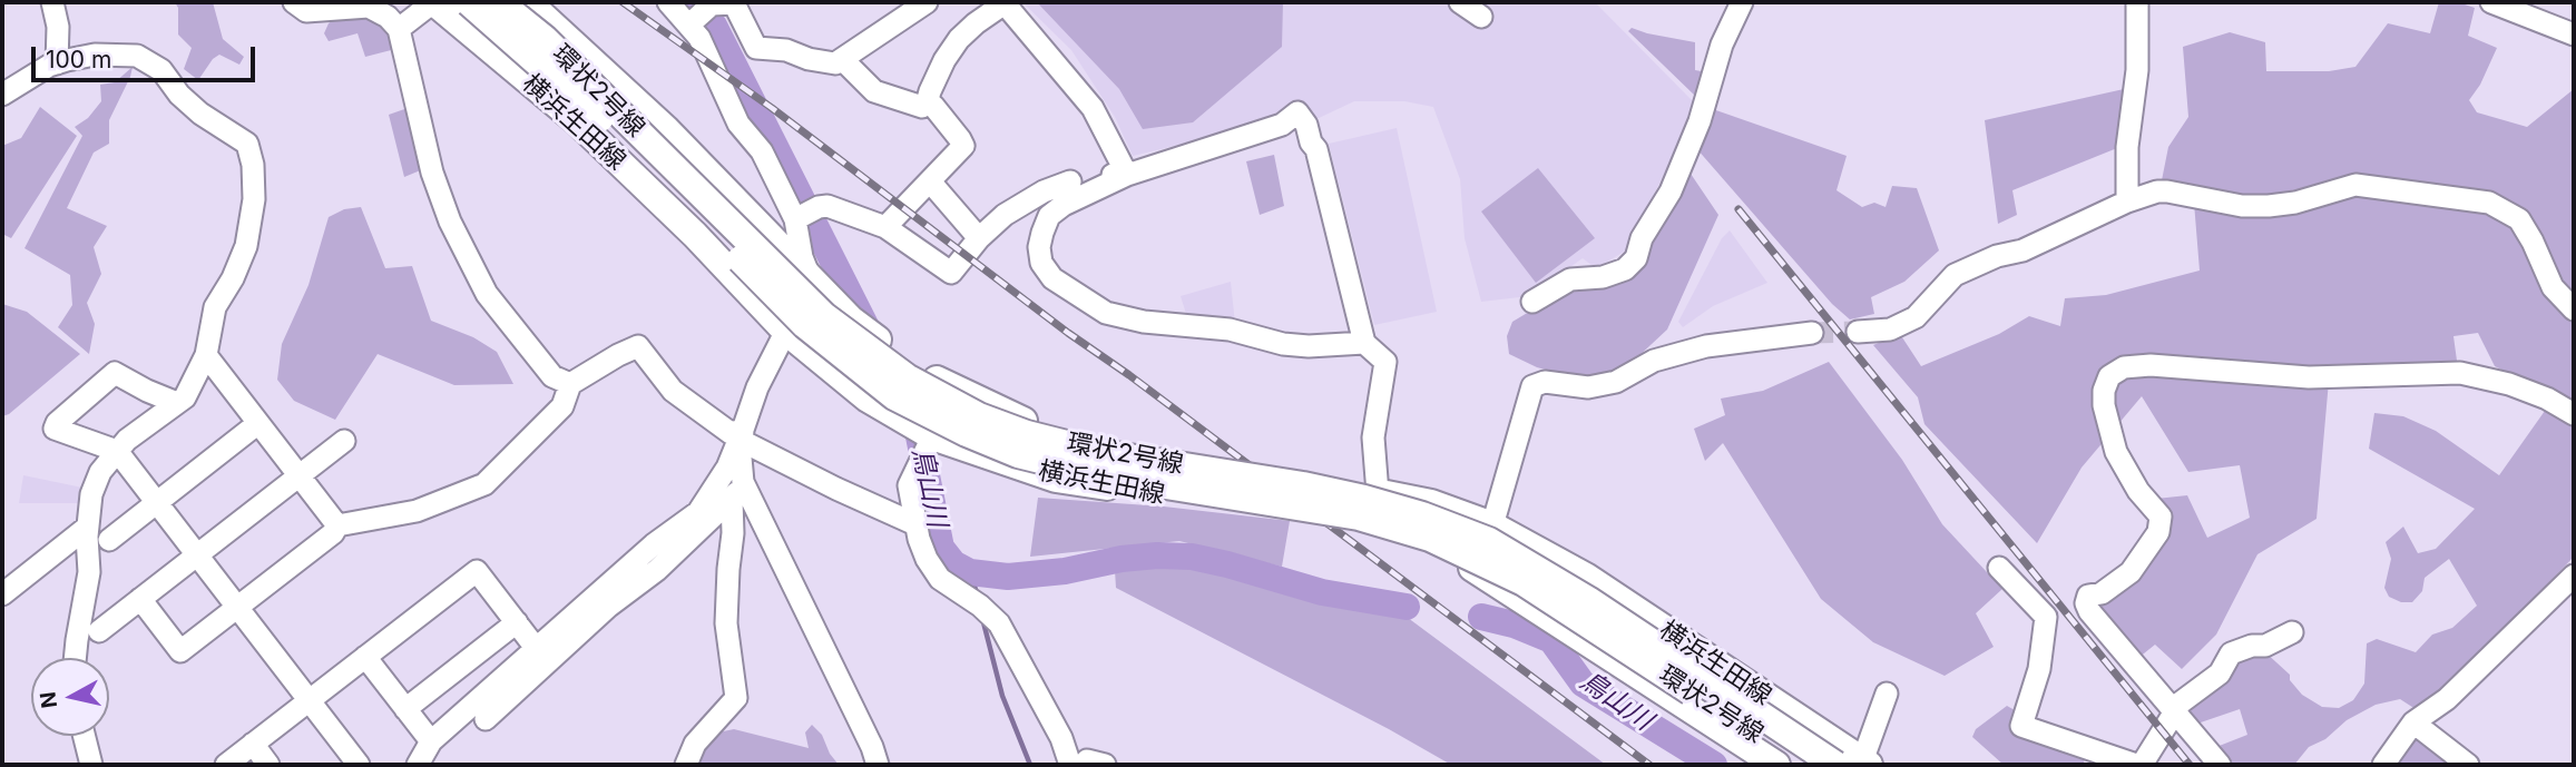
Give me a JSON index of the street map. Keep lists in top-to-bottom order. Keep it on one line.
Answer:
{"streets":{"main road":["環状2号線","横浜生田線"]},"water":["鳥山川"],"scale_bar":"100 m","north":"left"}
